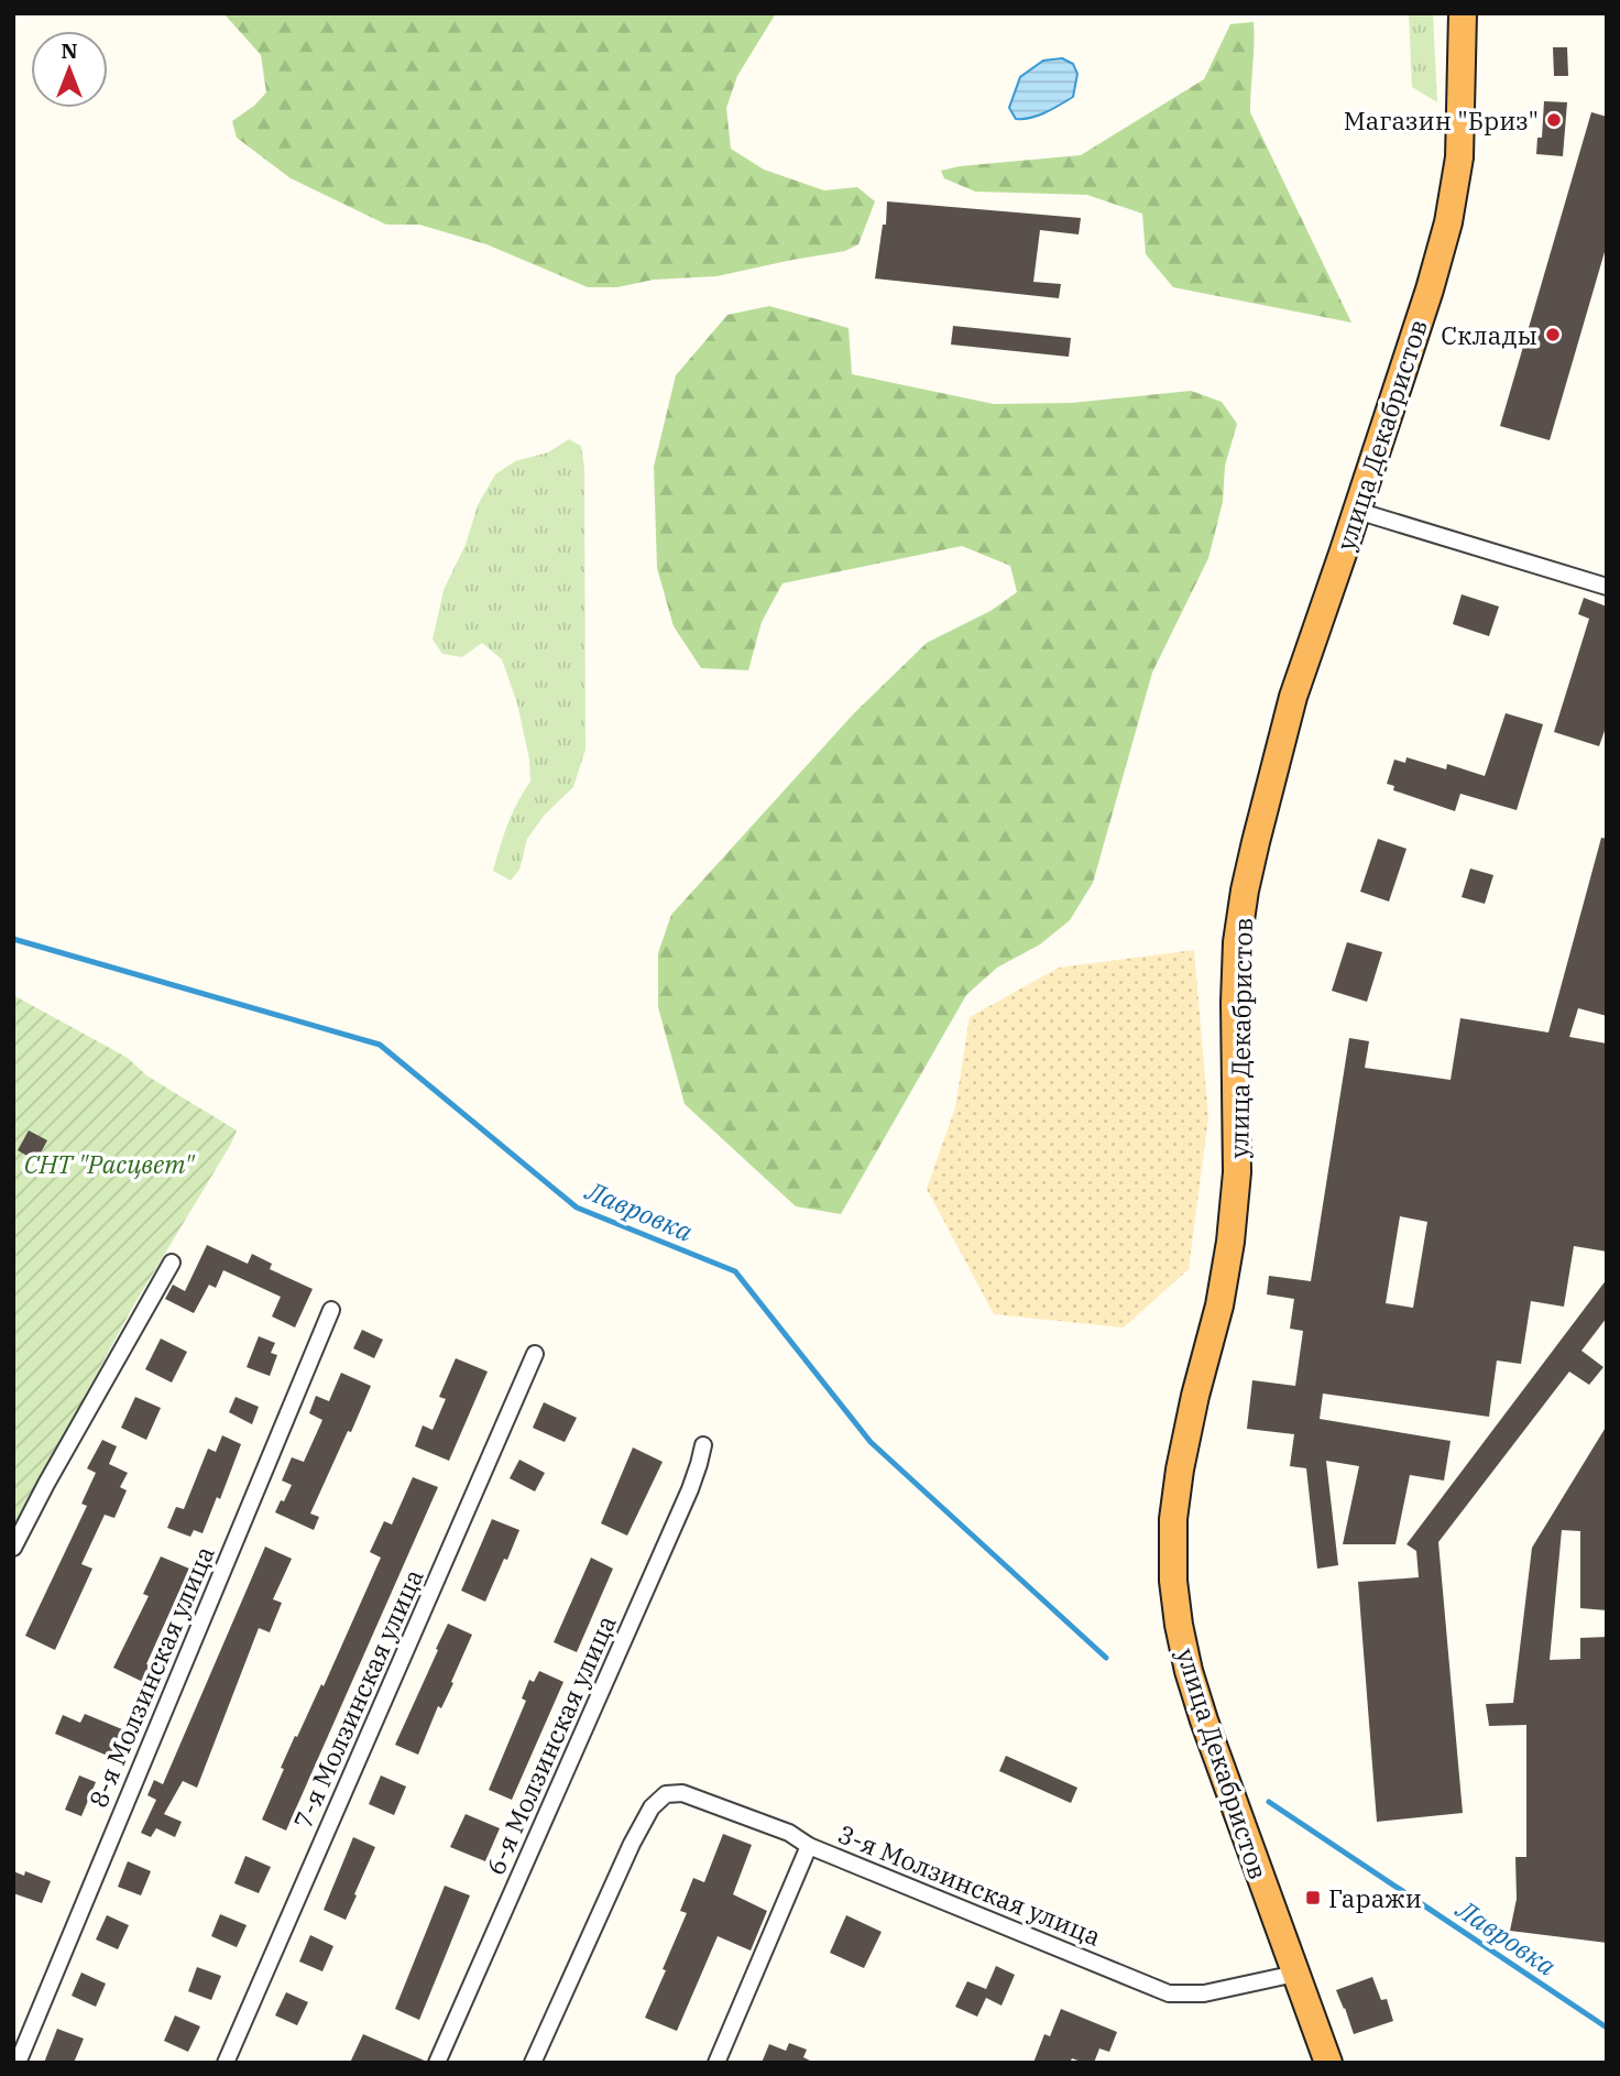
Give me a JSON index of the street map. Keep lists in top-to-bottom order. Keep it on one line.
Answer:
{"streets":{"highway":["улица Декабристов"],"street":["8-я Молзинская улица","7-я Молзинская улица","6-я Молзинская улица","3-я Молзинская улица"]},"crossings":[["улица Декабристов","3-я Молзинская улица"]],"water":["Лавровка"],"parks":["СНТ \"Расцвет\""],"places":{"other":["Магазин \"Бриз\"","Склады"],"transit":["Гаражи"]},"north":"top"}
